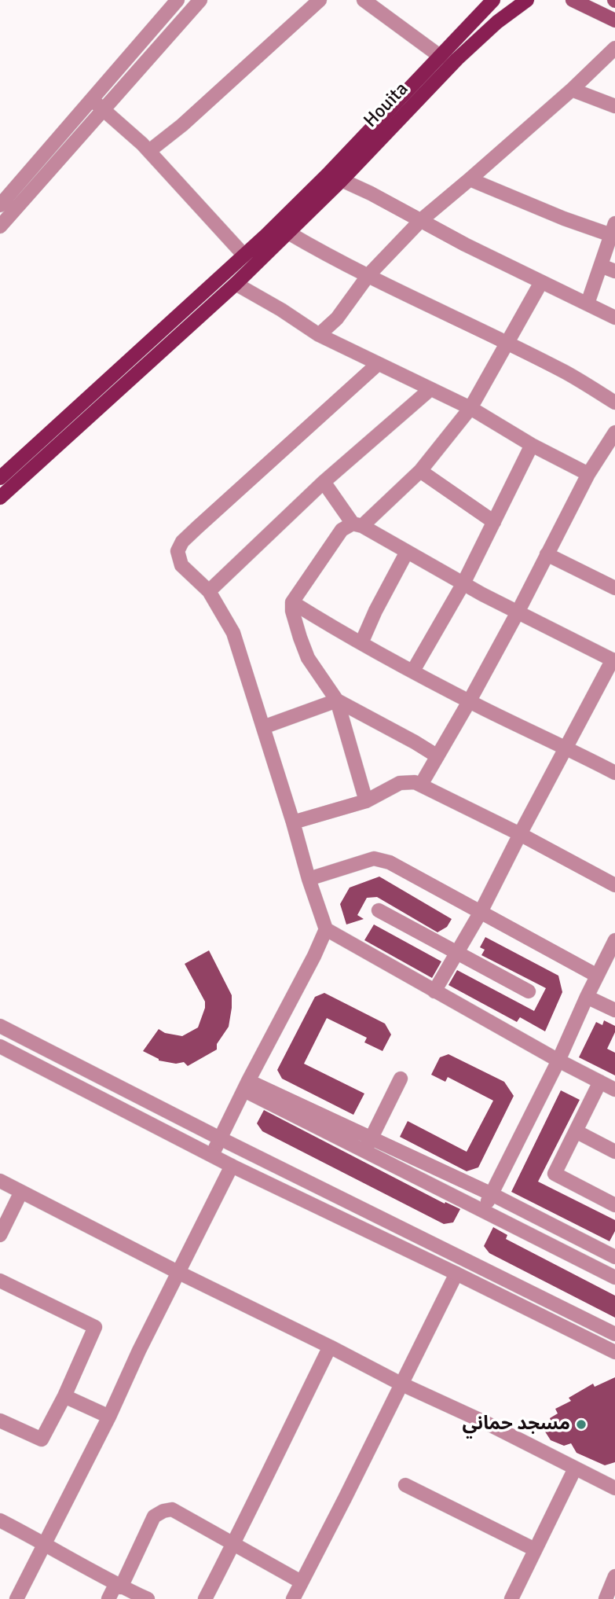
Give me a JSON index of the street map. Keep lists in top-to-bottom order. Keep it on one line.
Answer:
{"streets":{"main road":["Houita"]},"places":["مسجد حماني"]}
